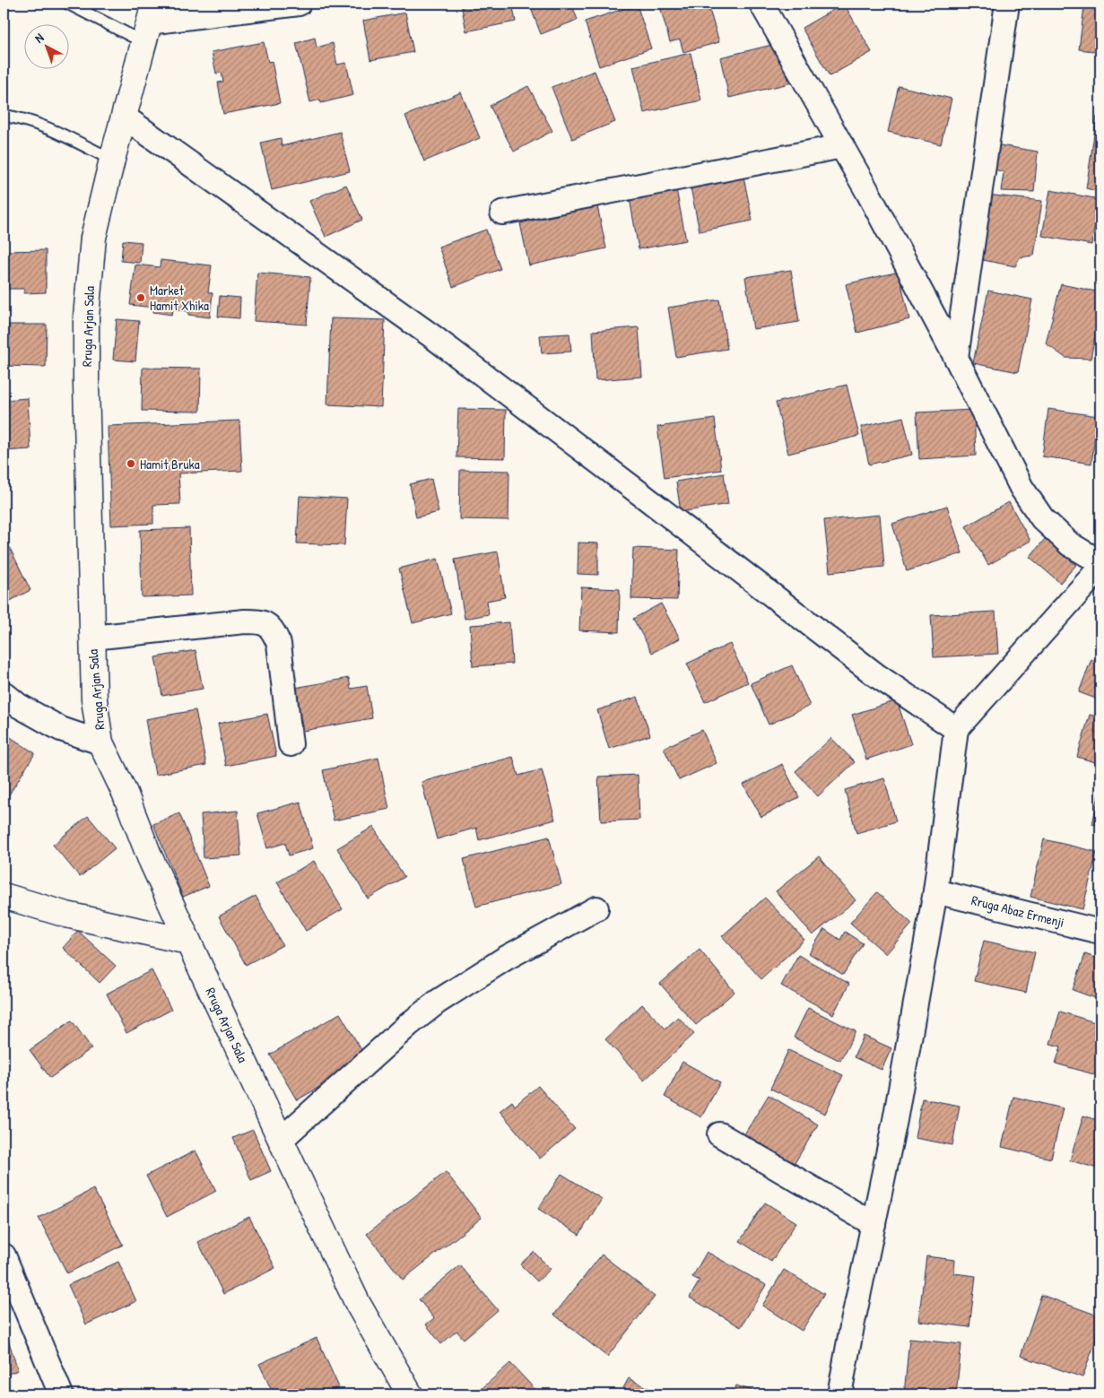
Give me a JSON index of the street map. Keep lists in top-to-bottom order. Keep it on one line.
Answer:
{"streets":{"street":["Rruga Arjan Sala","Rruga Abaz Ermenji"]},"places":["Market Hamit Xhika","Hamit Bruka"],"north":"top left"}
